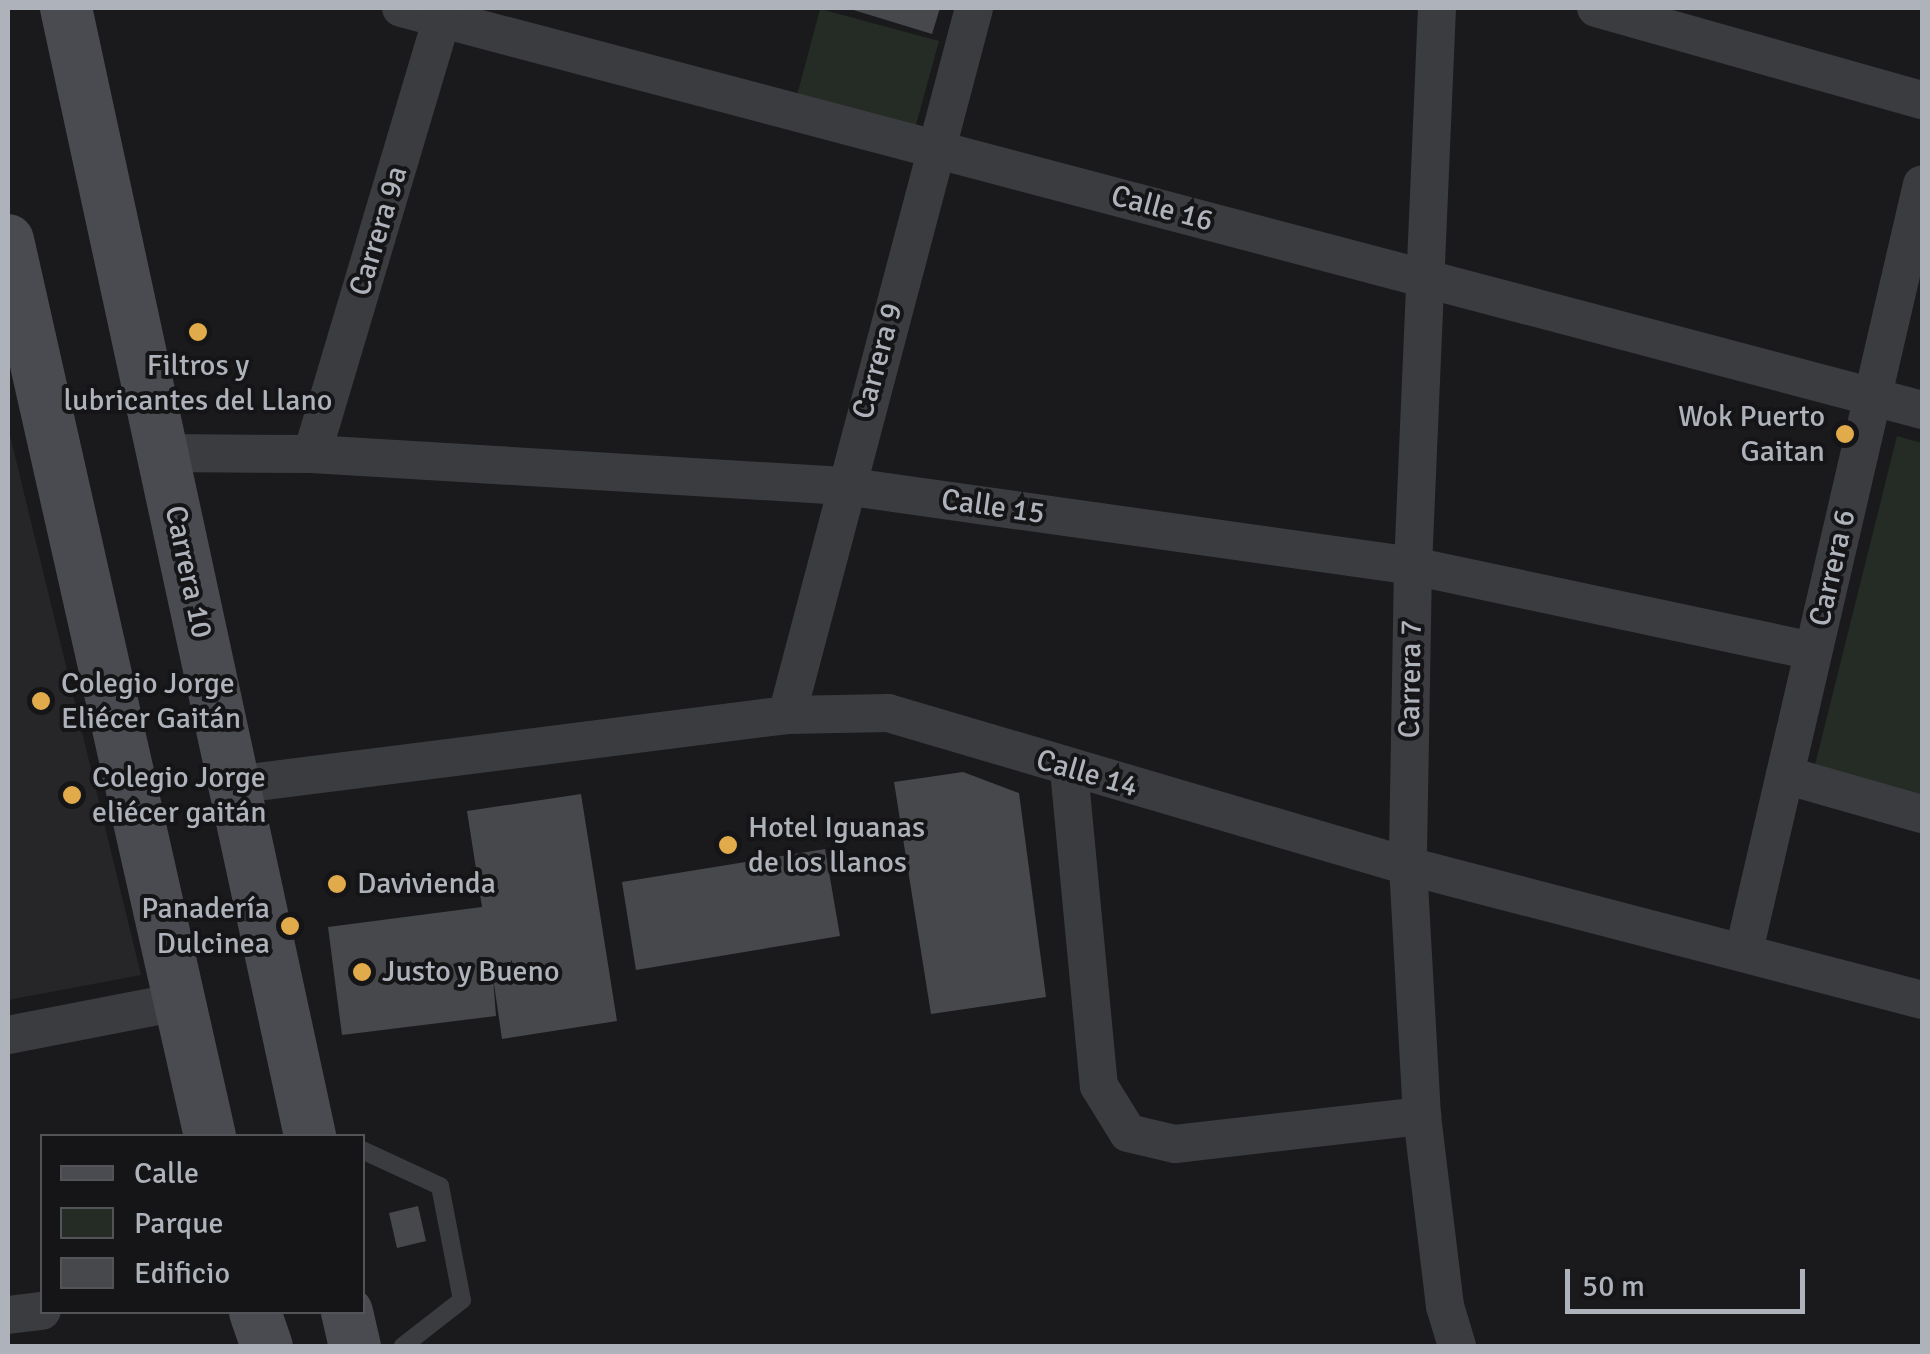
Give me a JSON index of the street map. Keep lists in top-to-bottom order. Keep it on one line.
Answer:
{"streets":{"street":["Calle 16","Carrera 9a","Carrera 9","Calle 15","Carrera 6","Carrera 10","Carrera 7","Calle 14"]},"crossings":[["Calle 16","Carrera 9a"],["Calle 16","Carrera 9"],["Calle 16","Carrera 6"],["Calle 16","Carrera 7"],["Carrera 9a","Calle 15"],["Carrera 9","Calle 15"],["Carrera 9","Calle 14"],["Calle 15","Carrera 6"],["Calle 15","Carrera 10"],["Calle 15","Carrera 7"],["Carrera 6","Calle 14"],["Carrera 10","Calle 14"],["Carrera 7","Calle 14"]],"places":["Filtros y lubricantes del Llano","Wok Puerto Gaitan","Colegio Jorge Eliécer Gaitán","Colegio Jorge eliécer gaitán","Hotel Iguanas de los llanos","Davivienda","Panadería Dulcinea","Justo y Bueno"],"legend":["Calle","Parque","Edificio"],"scale_bar":"50 m"}
